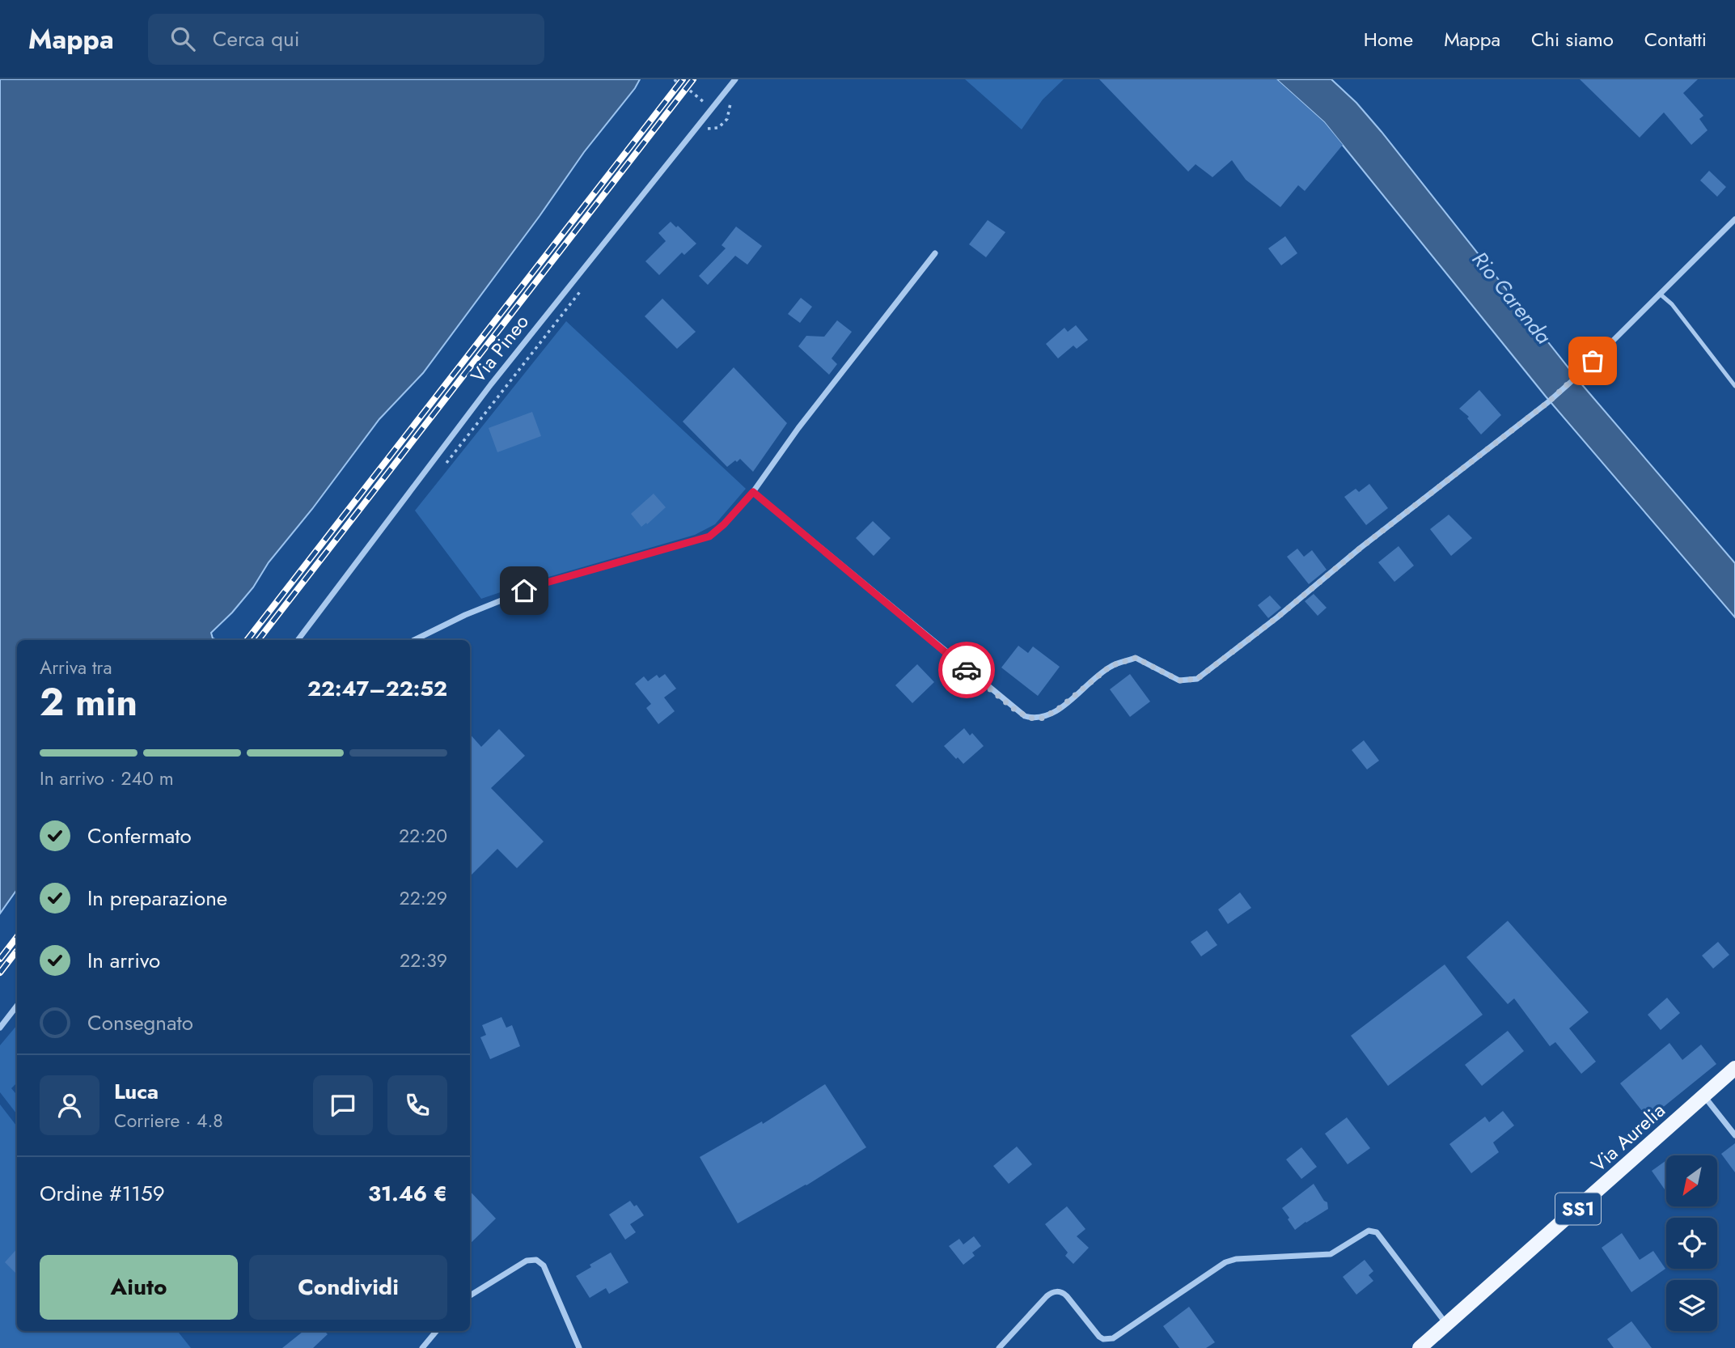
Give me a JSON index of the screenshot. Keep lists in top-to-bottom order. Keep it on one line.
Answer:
{"streets":{"main road":["Via Aurelia","SS1"],"street":["Via Pineo"]},"water":["Rio Carenda"],"north":"bottom left","page":{"header":"Mappa","search":"Cerca qui","nav":["Home","Mappa","Chi siamo","Contatti"],"heading":["2 min","Arriva tra","22:47–22:52"],"panel":["Luca","Corriere · 4.8","Ordine #1159","31.46 €"],"bar":"In arrivo · 240 m","list":[["Confermato","22:20"],["In preparazione","22:29"],["In arrivo","22:39"],"Consegnato"],"buttons":["Aiuto","Condividi"]}}
